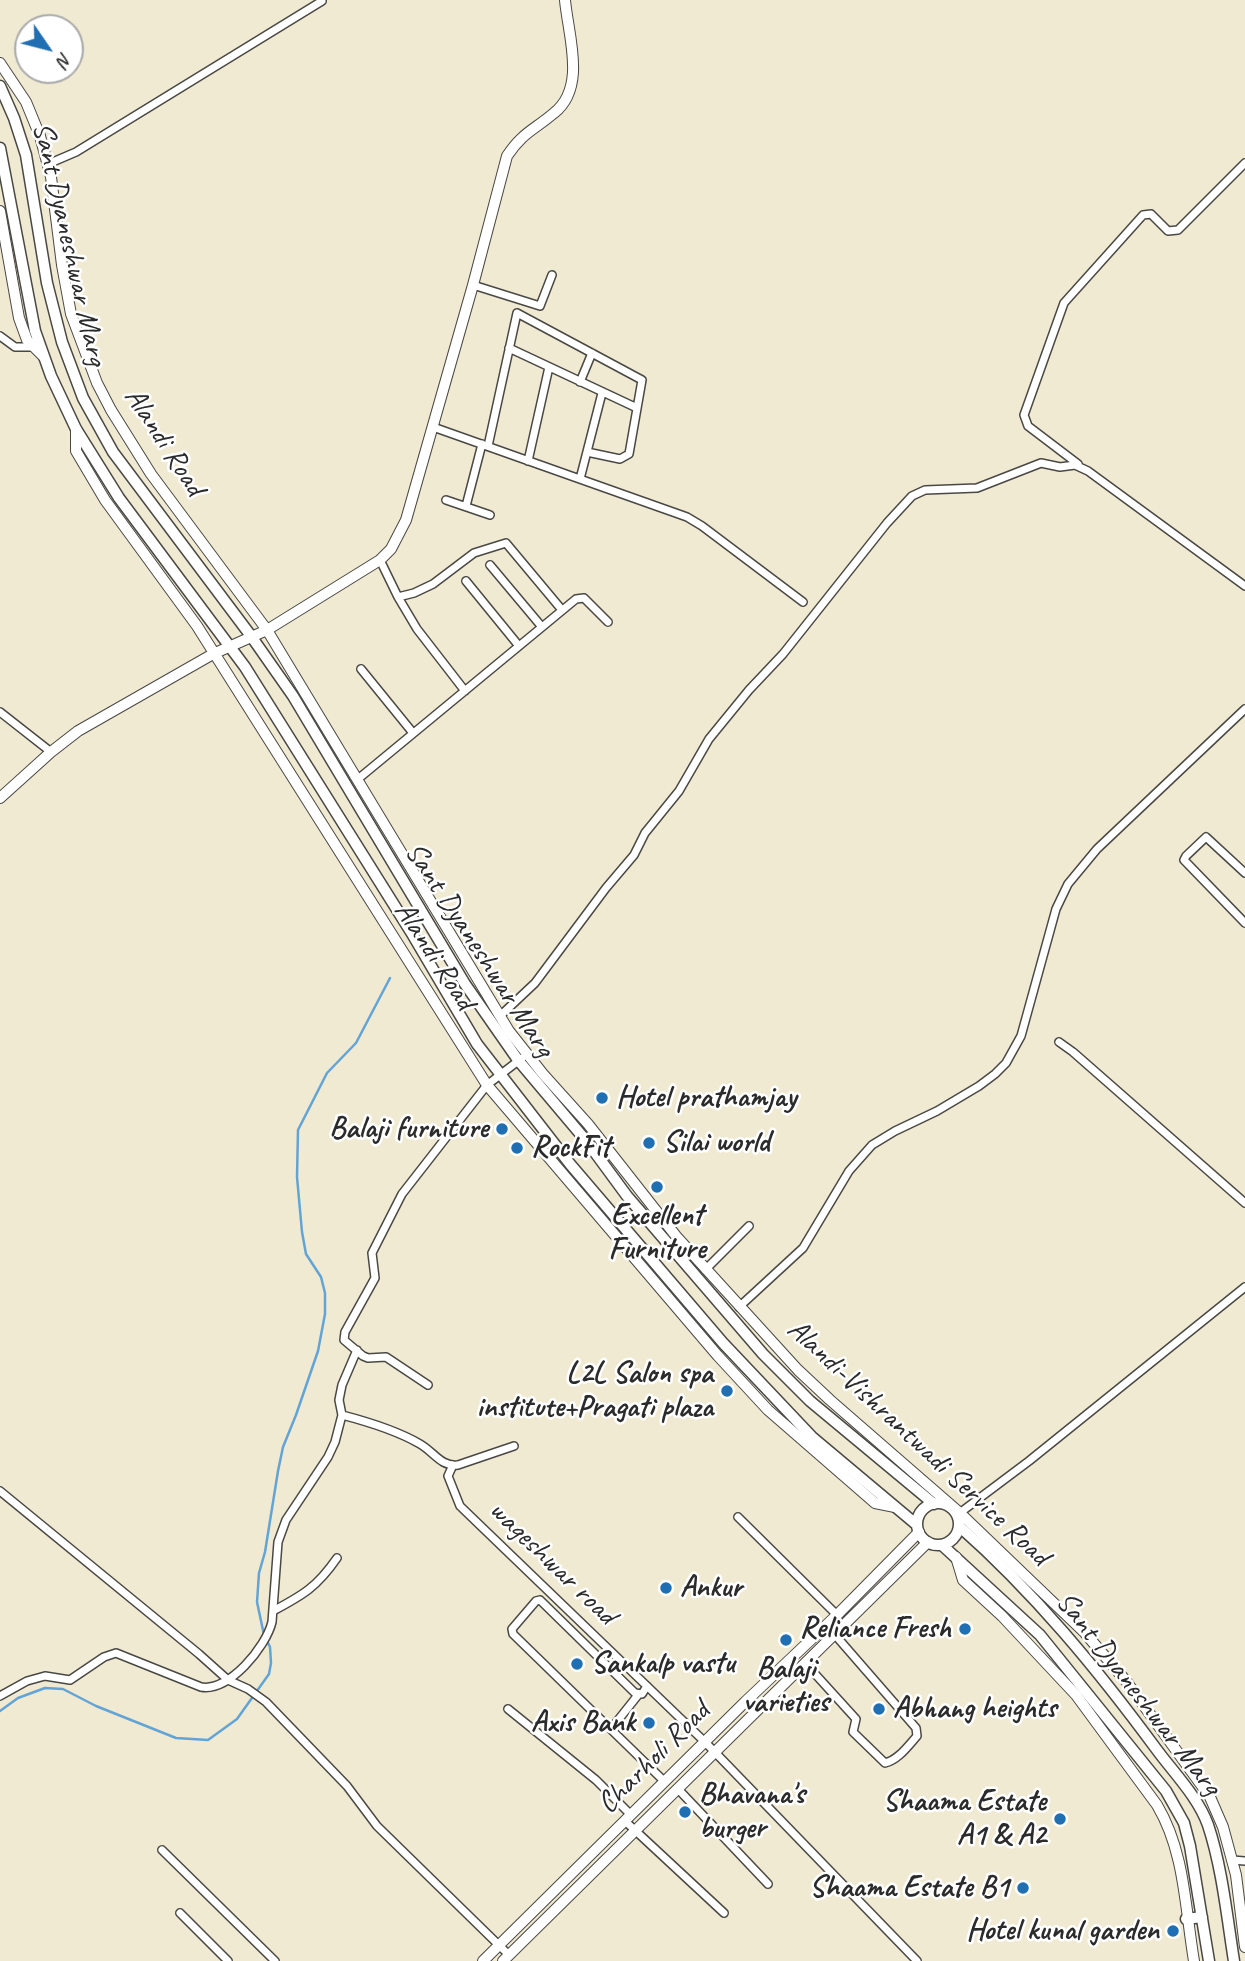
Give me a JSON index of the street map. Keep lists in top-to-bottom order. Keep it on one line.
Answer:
{"streets":{"main road":["Sant Dyaneshwar Marg"],"street":["Alandi Road","Alandi-Vishrantwadi Service Road","wageshwar road","Charholi Road"]},"crossings":[["Sant Dyaneshwar Marg","Alandi Road"],["Sant Dyaneshwar Marg","Alandi-Vishrantwadi Service Road"],["Sant Dyaneshwar Marg","Charholi Road"],["Alandi Road","Alandi-Vishrantwadi Service Road"],["wageshwar road","Charholi Road"]],"places":["Hotel prathamjay","Balaji furniture","Silai world","RockFit","Excellent Furniture","L2L Salon spa institute+Pragati plaza","Ankur","Reliance Fresh","Balaji varieties","Sankalp vastu","Abhang heights","Axis Bank","Bhavana's burger","Shaama Estate A1 & A2","Shaama Estate B1","Hotel kunal garden"],"north":"bottom right"}
